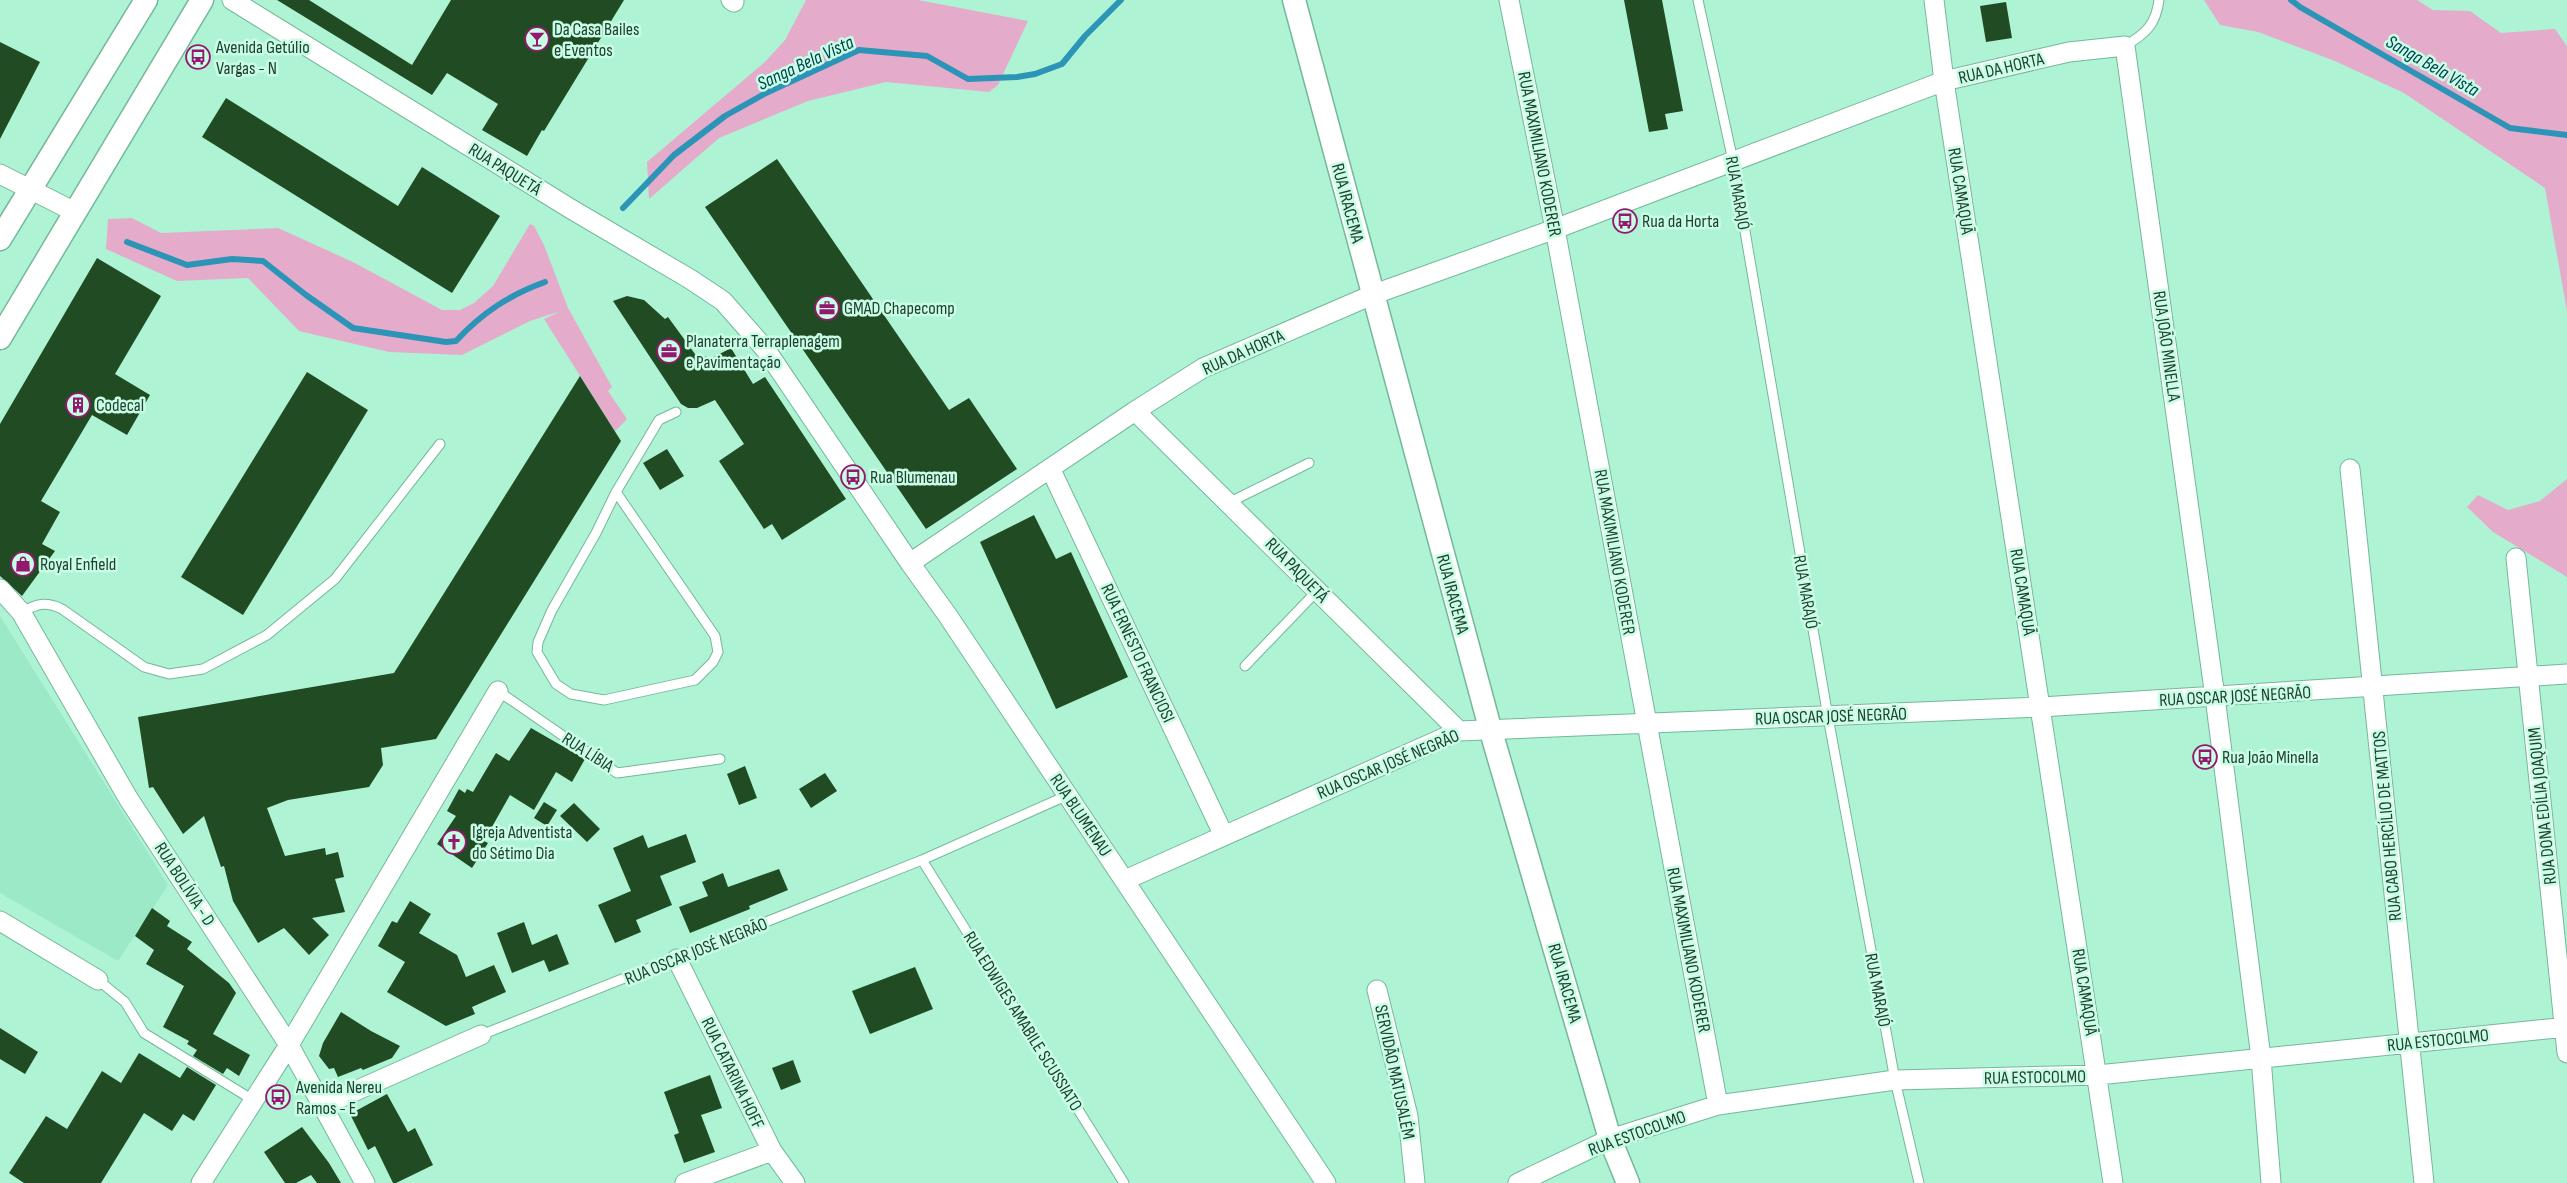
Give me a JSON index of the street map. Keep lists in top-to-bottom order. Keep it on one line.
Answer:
{"streets":{"street":["RUA DA HORTA","RUA MAXIMILIANO KODERER","RUA PAQUETÁ","RUA CAMAQUÃ","RUA IRACEMA","RUA JOÃO MINELLA","RUA ERNESTO FRANCIOSI","RUA OSCAR JOSÉ NEGRÃO","RUA DONA EDÍLIA JOAQUIM","RUA BLUMENAU","RUA CABO HERCÍLIO DE MATTOS","RUA BOLÍVIA - D","RUA ESTOCOLMO","SERVIDÃO MATUSALÉM","RUA CATARINA HOFF"],"lane":["RUA MARAJÓ","RUA LÍBIA","RUA EDWIGES AMABILE SCUSSIATO"]},"crossings":[["RUA DA HORTA","RUA MAXIMILIANO KODERER"],["RUA DA HORTA","RUA PAQUETÁ"],["RUA DA HORTA","RUA CAMAQUÃ"],["RUA DA HORTA","RUA MARAJÓ"],["RUA DA HORTA","RUA IRACEMA"],["RUA DA HORTA","RUA JOÃO MINELLA"],["RUA DA HORTA","RUA ERNESTO FRANCIOSI"],["RUA DA HORTA","RUA BLUMENAU"],["RUA MAXIMILIANO KODERER","RUA OSCAR JOSÉ NEGRÃO"],["RUA MAXIMILIANO KODERER","RUA ESTOCOLMO"],["RUA PAQUETÁ","RUA OSCAR JOSÉ NEGRÃO"],["RUA PAQUETÁ","RUA BLUMENAU"],["RUA CAMAQUÃ","RUA OSCAR JOSÉ NEGRÃO"],["RUA CAMAQUÃ","RUA ESTOCOLMO"],["RUA MARAJÓ","RUA OSCAR JOSÉ NEGRÃO"],["RUA MARAJÓ","RUA ESTOCOLMO"],["RUA IRACEMA","RUA OSCAR JOSÉ NEGRÃO"],["RUA IRACEMA","RUA ESTOCOLMO"],["RUA JOÃO MINELLA","RUA OSCAR JOSÉ NEGRÃO"],["RUA JOÃO MINELLA","RUA ESTOCOLMO"],["RUA ERNESTO FRANCIOSI","RUA OSCAR JOSÉ NEGRÃO"],["RUA OSCAR JOSÉ NEGRÃO","RUA DONA EDÍLIA JOAQUIM"],["RUA OSCAR JOSÉ NEGRÃO","RUA BLUMENAU"],["RUA OSCAR JOSÉ NEGRÃO","RUA CABO HERCÍLIO DE MATTOS"],["RUA OSCAR JOSÉ NEGRÃO","RUA BOLÍVIA - D"],["RUA OSCAR JOSÉ NEGRÃO","RUA EDWIGES AMABILE SCUSSIATO"],["RUA OSCAR JOSÉ NEGRÃO","RUA CATARINA HOFF"],["RUA DONA EDÍLIA JOAQUIM","RUA ESTOCOLMO"],["RUA CABO HERCÍLIO DE MATTOS","RUA ESTOCOLMO"]],"water":["Sanga Bela Vista"],"places":{"bar":["Da Casa Bailes e Eventos"],"bus stop":["Avenida Getúlio Vargas - N","Rua da Horta","Rua Blumenau","Rua João Minella","Avenida Nereu Ramos - E"],"office":["GMAD Chapecomp","Planaterra Terraplenagem e Pavimentação"],"building":["Codecal"],"shop":["Royal Enfield"],"church":["Igreja Adventista do Sétimo Dia"]}}
